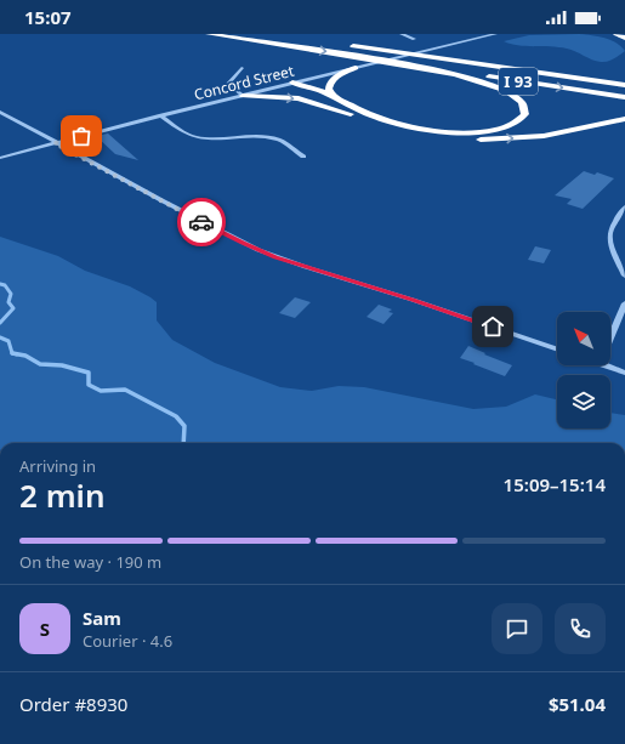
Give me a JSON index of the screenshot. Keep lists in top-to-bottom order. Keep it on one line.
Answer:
{"streets":{"highway":["I 93"],"street":["Concord Street"]},"north":"top left","page":{"status":"15:07","heading":["2 min","Arriving in","15:09–15:14"],"panel":["Sam","Courier · 4.6","Order #8930","$51.04"],"bar":"On the way · 190 m","round":"S"}}
